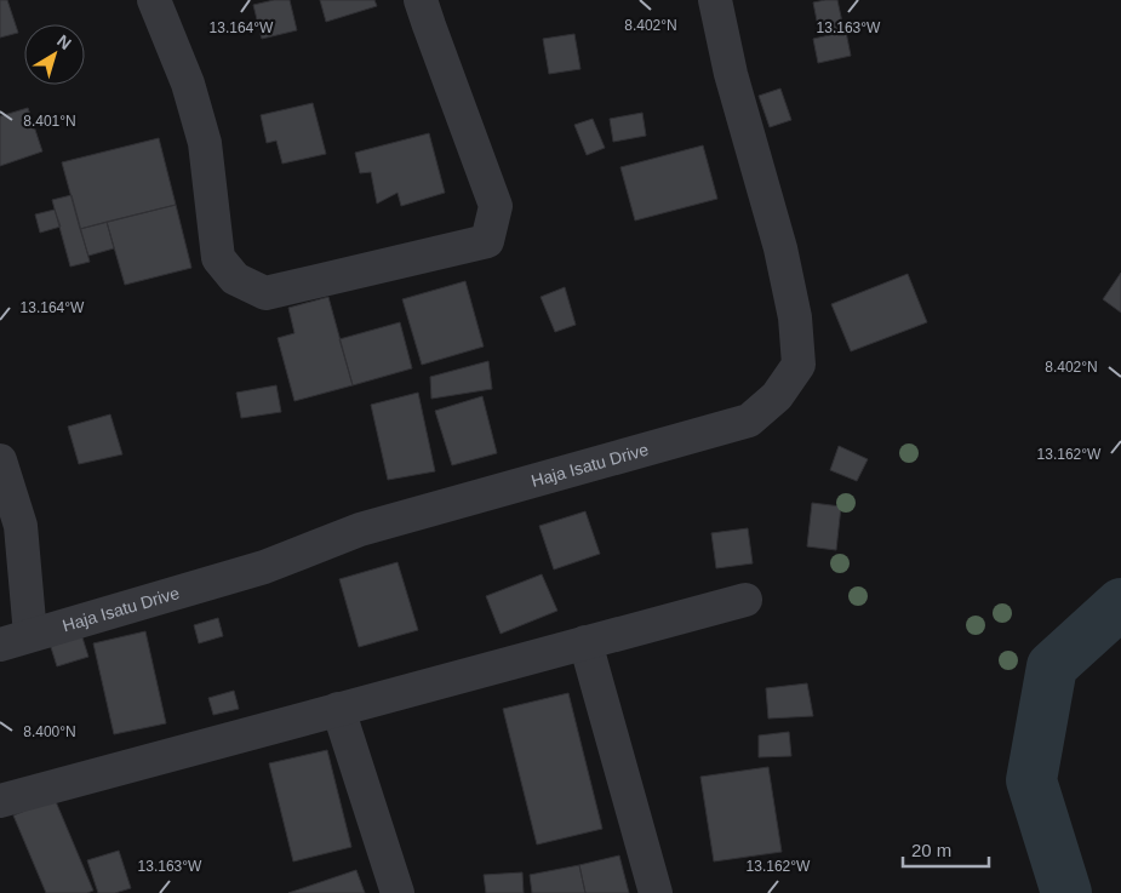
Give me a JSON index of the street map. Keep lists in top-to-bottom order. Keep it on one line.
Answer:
{"streets":{"street":["Haja Isatu Drive"]},"scale_bar":"20 m","north":"top right","coordinates":["8.402°N","13.163°W","13.164°W","8.401°N","13.162°W","8.400°N"]}
